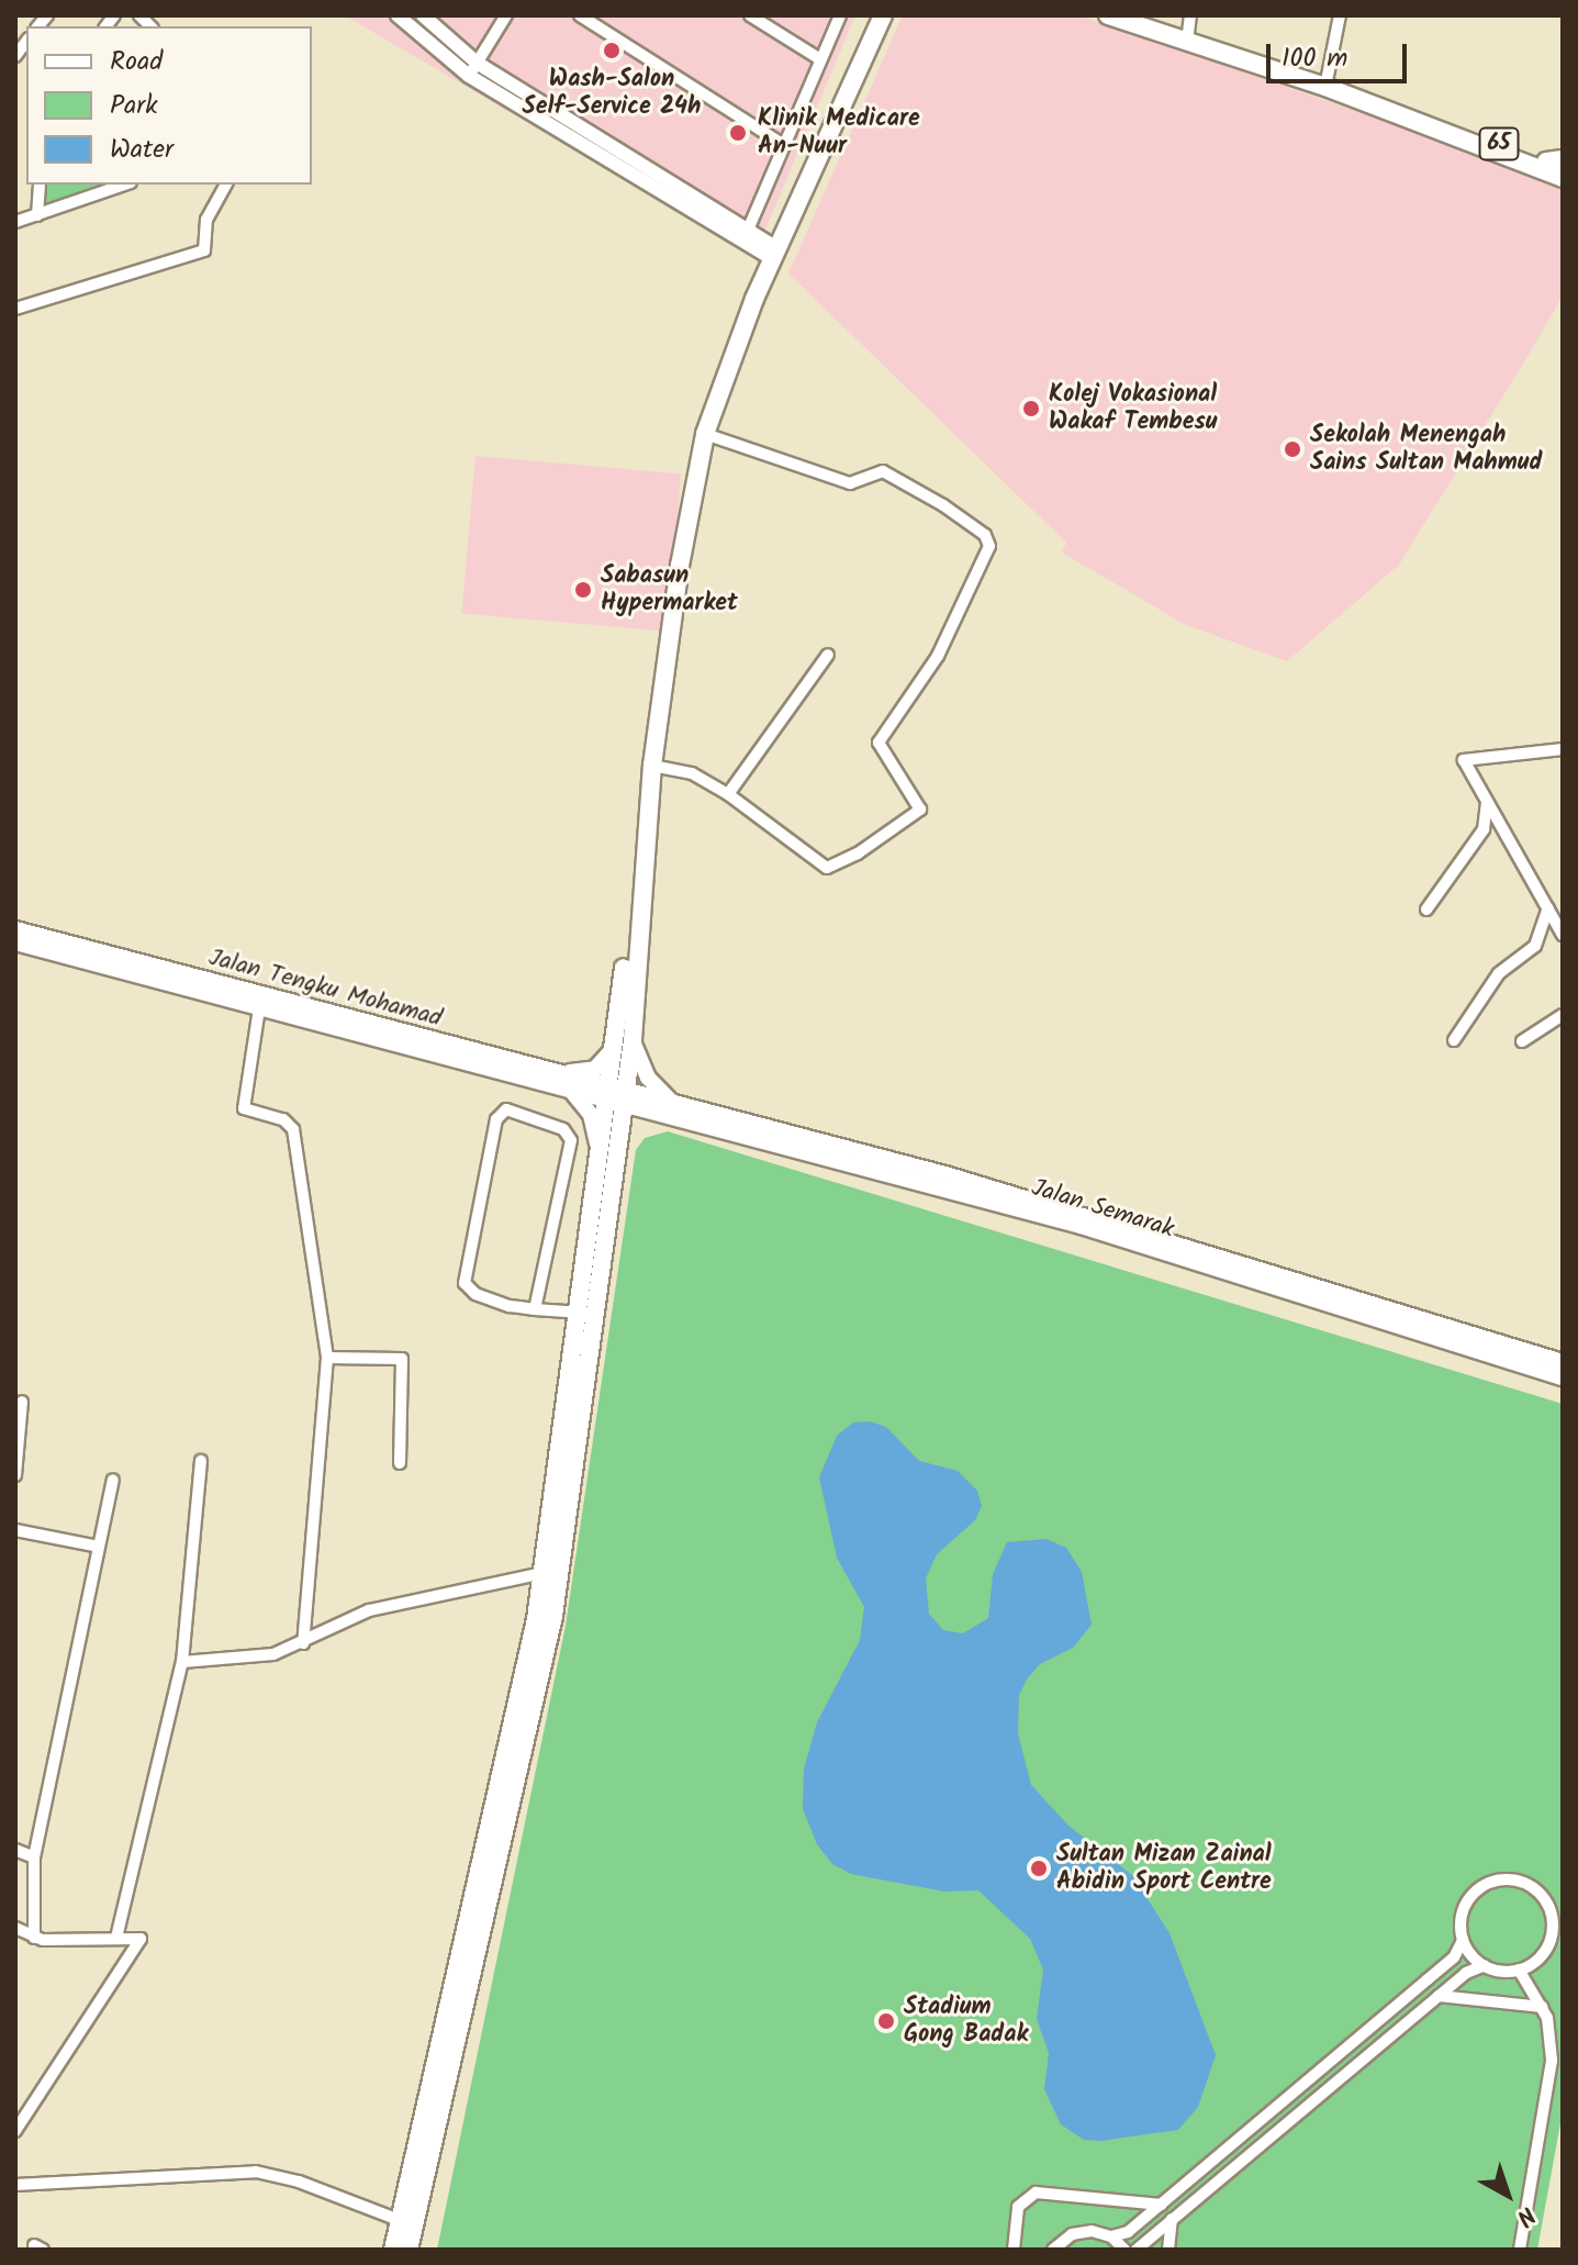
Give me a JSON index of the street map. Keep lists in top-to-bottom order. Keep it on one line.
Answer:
{"streets":{"main road":["65","Jalan Tengku Mohamad","Jalan Semarak"]},"crossings":[["Jalan Tengku Mohamad","Jalan Semarak"]],"places":["Wash-Salon Self-Service 24h","Klinik Medicare An-Nuur","Kolej Vokasional Wakaf Tembesu","Sekolah Menengah Sains Sultan Mahmud","Sabasun Hypermarket","Sultan Mizan Zainal Abidin Sport Centre","Stadium Gong Badak"],"legend":["Road","Park","Water"],"scale_bar":"100 m","north":"bottom right"}
